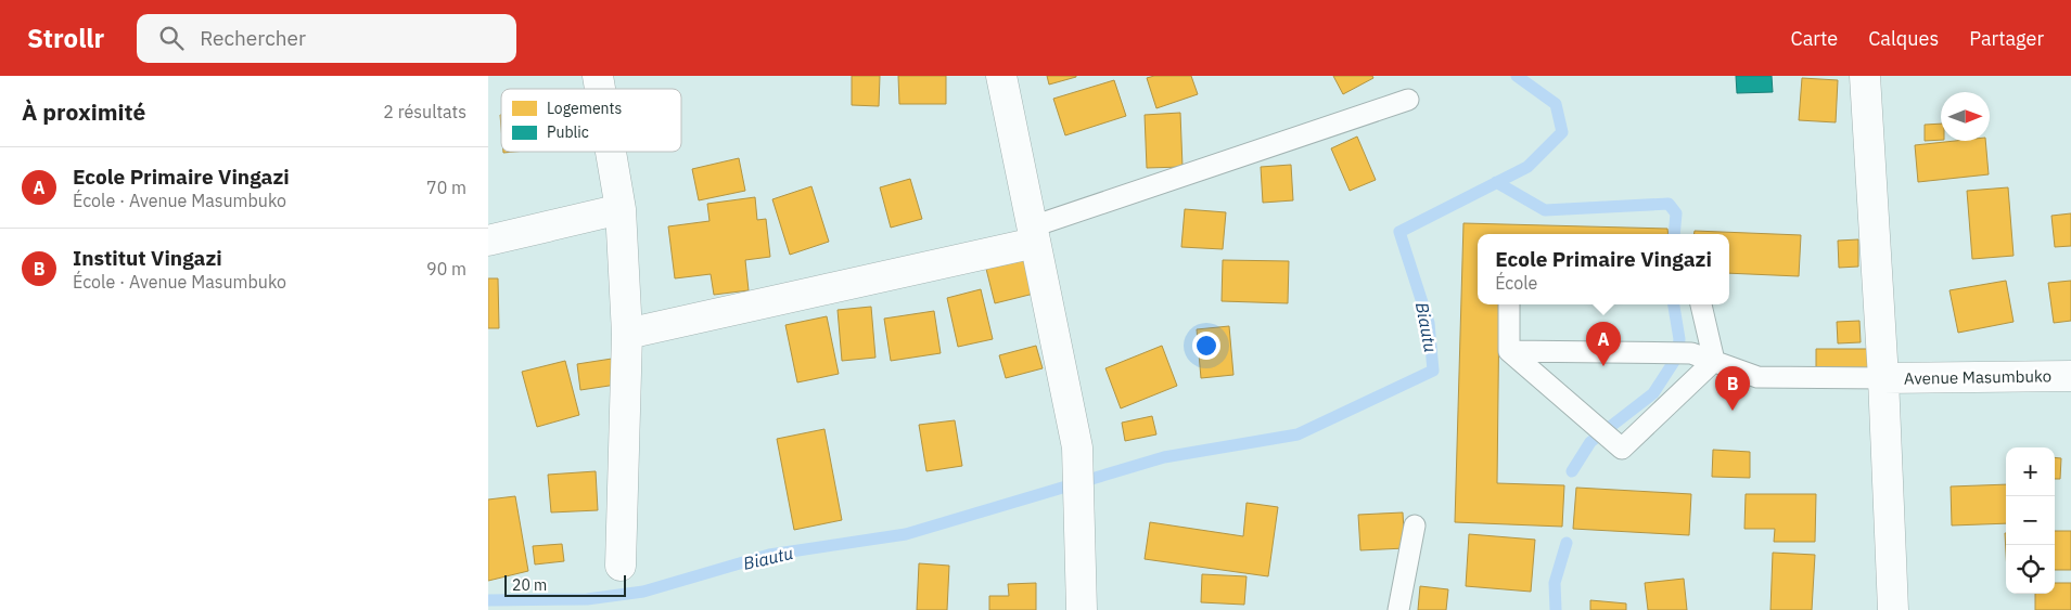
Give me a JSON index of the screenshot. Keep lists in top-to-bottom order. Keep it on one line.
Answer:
{"streets":{"street":["Avenue Masumbuko"]},"water":["Biautu"],"legend":["Logements","Public"],"scale_bar":"20 m","north":"right","page":{"header":"Strollr","search":"Rechercher","nav":["Carte","Calques","Partager"],"heading":["À proximité","2 résultats"],"list":[{"mark":"A","name":"Ecole Primaire Vingazi","note":"École · Avenue Masumbuko","value":"70 m"},{"mark":"B","name":"Institut Vingazi","note":"École · Avenue Masumbuko","value":"90 m"}],"popup":["Ecole Primaire Vingazi","École"],"pins":["A","B"],"map_buttons":["+","−"],"scale":"20 m"}}
